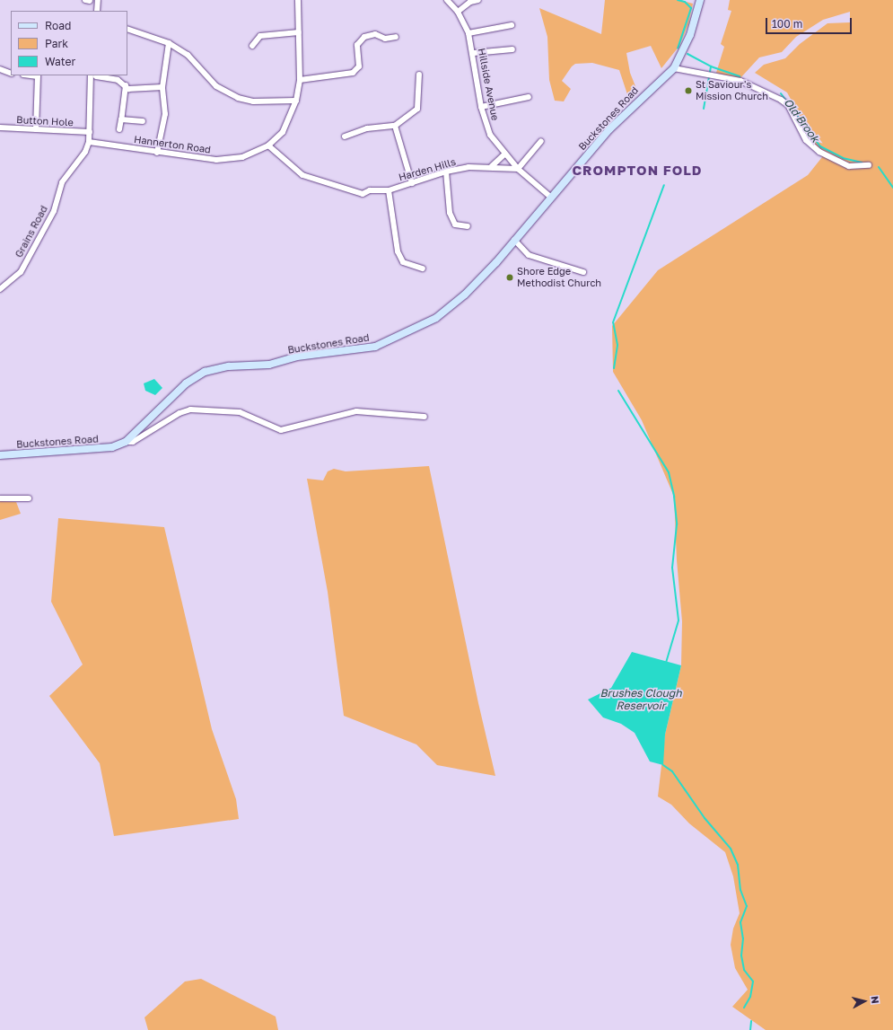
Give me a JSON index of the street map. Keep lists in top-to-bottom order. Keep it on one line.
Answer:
{"streets":{"main road":["Buckstones Road"],"street":["Hillside Avenue","Button Hole","Hannerton Road","Harden Hills","Grains Road"]},"crossings":[["Hillside Avenue","Buckstones Road"],["Hillside Avenue","Harden Hills"],["Button Hole","Grains Road"],["Hannerton Road","Harden Hills"],["Hannerton Road","Grains Road"]],"districts":["CROMPTON FOLD"],"water":["Old Brook","Brushes Clough Reservoir"],"places":["St Saviour's Mission Church","Shore Edge Methodist Church"],"legend":["Road","Park","Water"],"scale_bar":"100 m","north":"right"}
